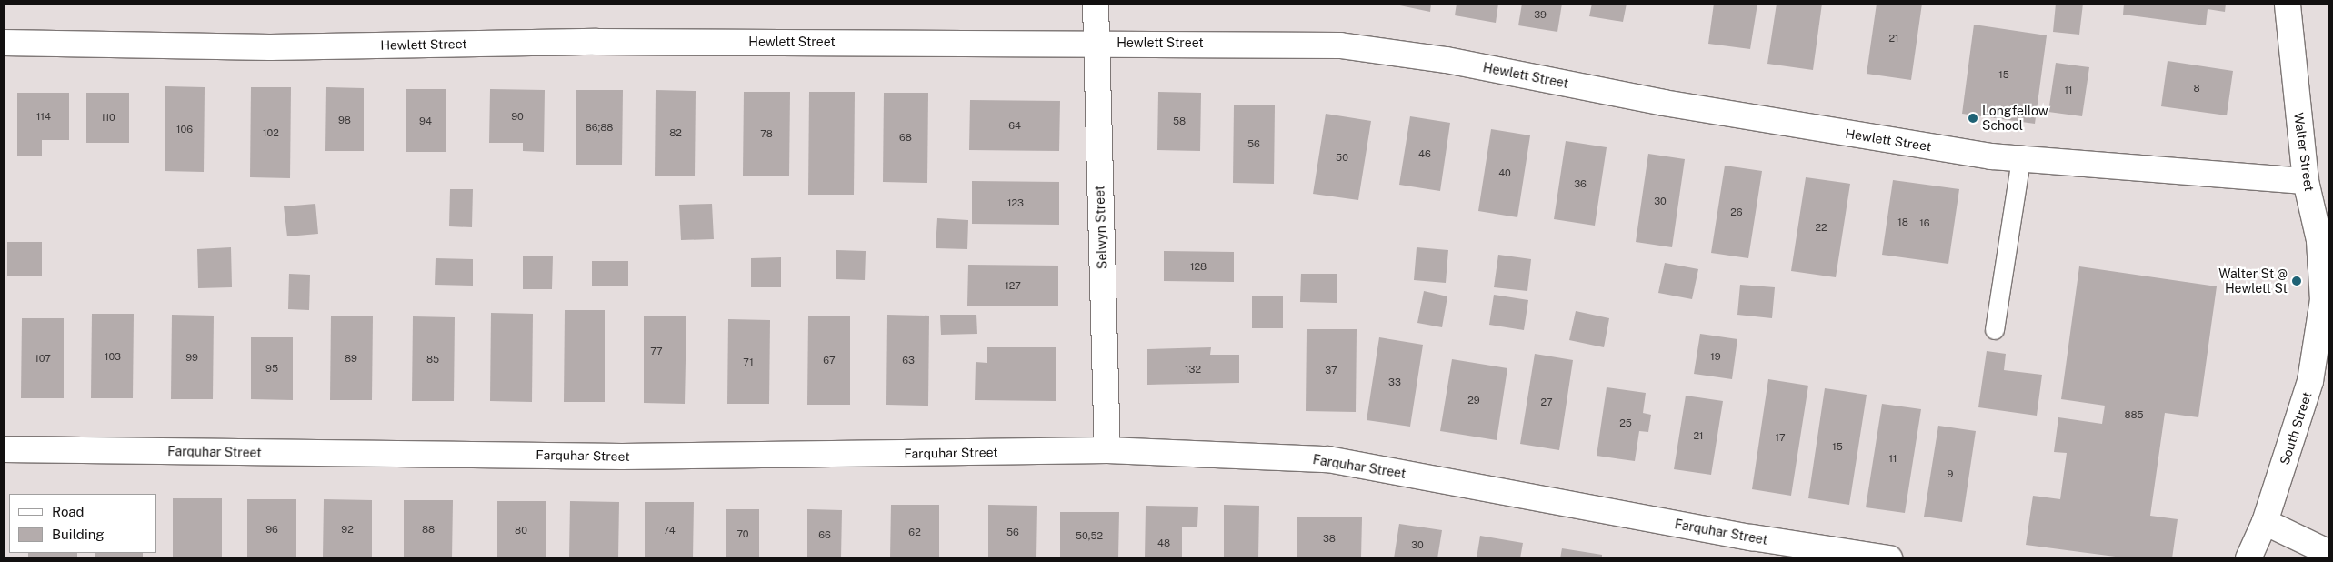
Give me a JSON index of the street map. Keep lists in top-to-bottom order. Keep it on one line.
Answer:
{"streets":{"street":["Hewlett Street","Walter Street","Selwyn Street","South Street","Farquhar Street"]},"crossings":[["Hewlett Street","Walter Street"],["Hewlett Street","Selwyn Street"],["Walter Street","South Street"],["Selwyn Street","Farquhar Street"]],"places":["Longfellow School","Walter St @ Hewlett St"],"house_numbers":["39","21","15","8","11","114","90","110","98","94","58","64","86;88","106","102","82","78","68","56","46","50","40","36","30","123","26","18","16","22","128","127","77","103","19","99","107","89","85","67","63","71","95","132","37","33","29","27","885","25","21","17","15","11","9","96","92","88","80","74","62","56","70","66","50,52","38","48","30"],"legend":["Road","Building"]}
